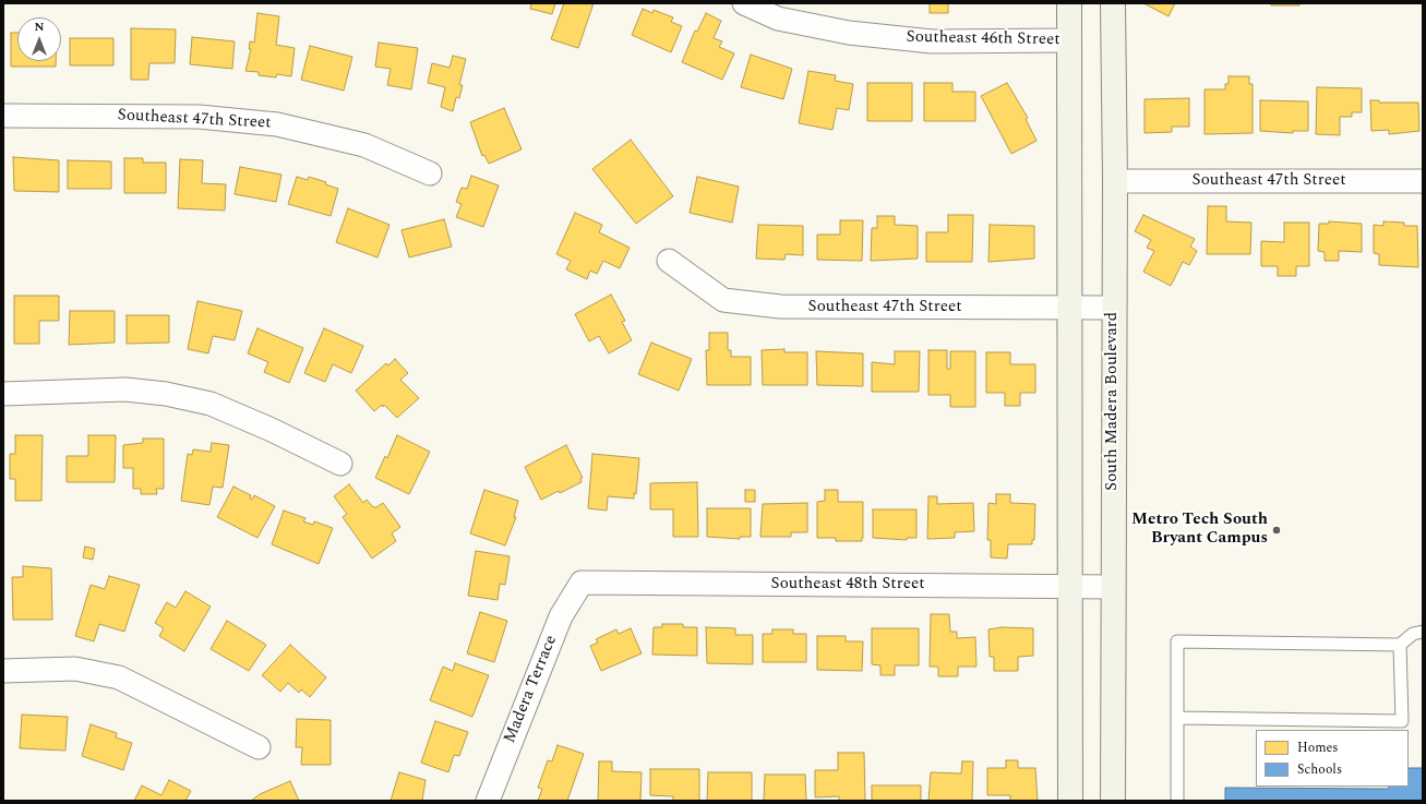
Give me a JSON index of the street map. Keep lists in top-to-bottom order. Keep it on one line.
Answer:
{"streets":{"street":["Southeast 46th Street","Southeast 47th Street","South Madera Boulevard","Southeast 48th Street","Madera Terrace"]},"crossings":[["Southeast 47th Street","South Madera Boulevard"],["South Madera Boulevard","Southeast 48th Street"],["Southeast 48th Street","Madera Terrace"]],"places":["Metro Tech South Bryant Campus"],"legend":["Homes","Schools"],"north":"top"}
